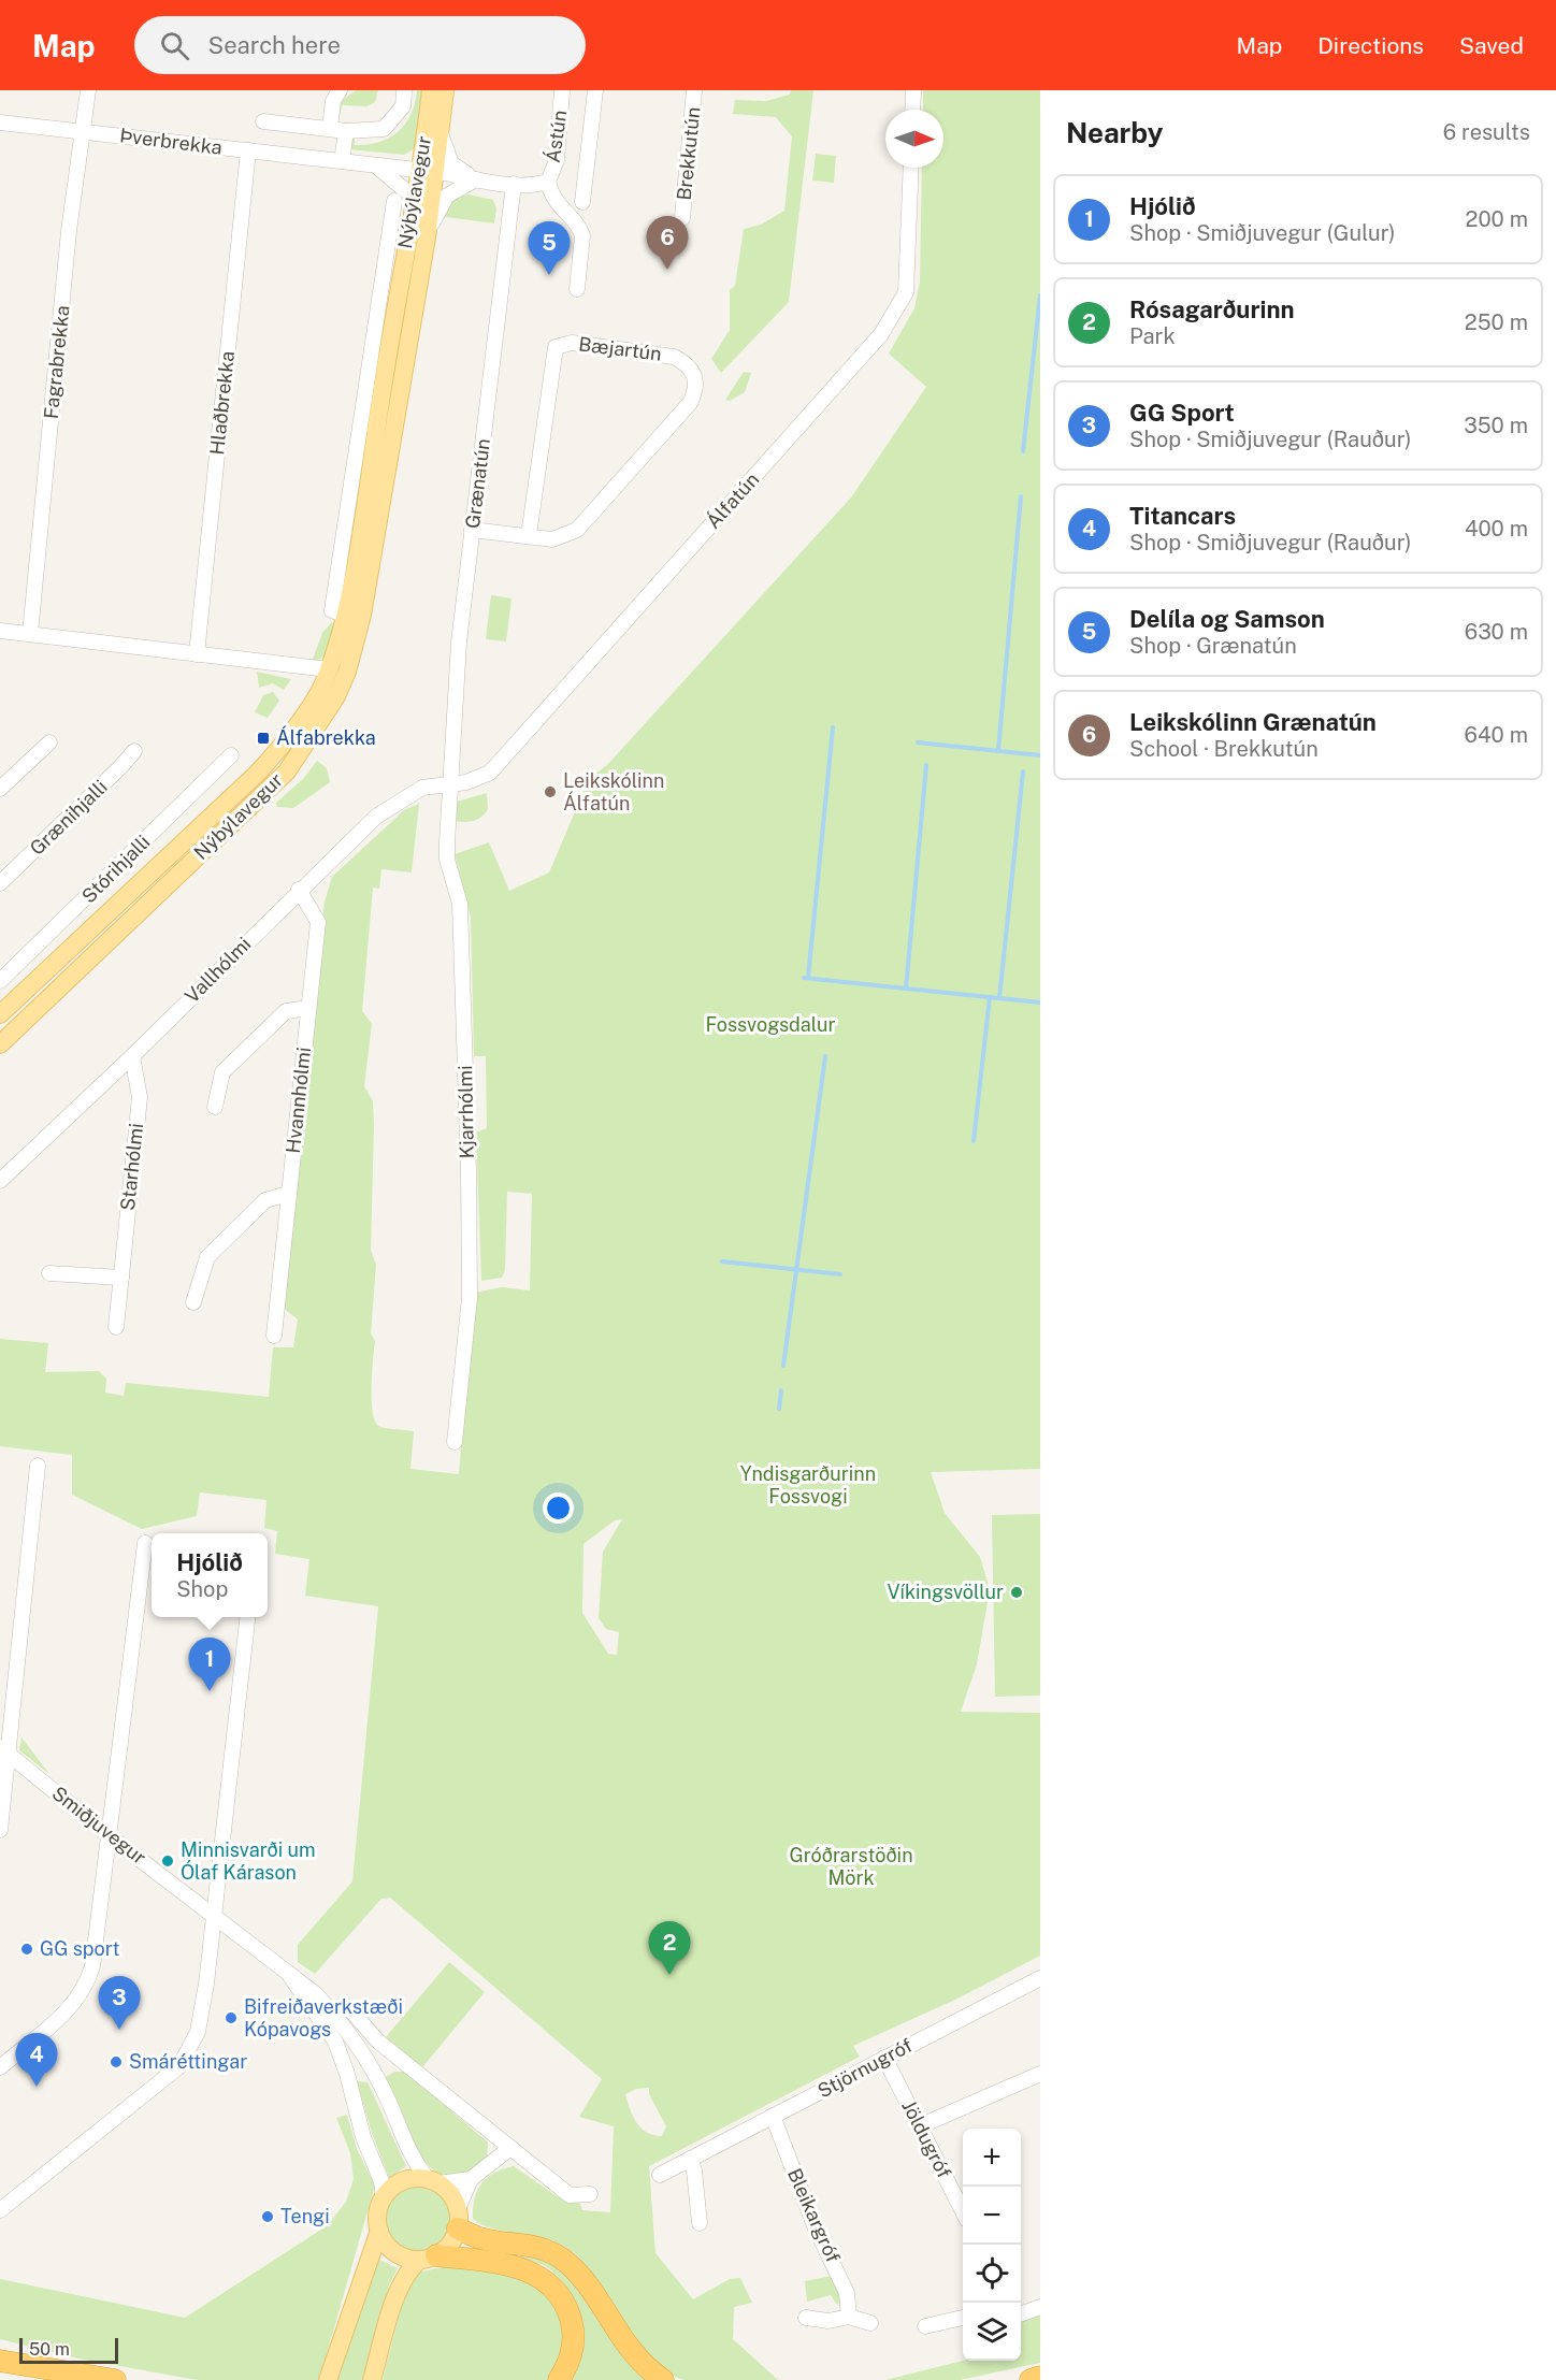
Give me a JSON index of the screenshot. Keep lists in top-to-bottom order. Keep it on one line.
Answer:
{"streets":{"main road":["Nýbýlavegur"],"street":["Ástún","Þverbrekka","Brekkutún","Bæjartún","Fagrabrekka","Hlaðbrekka","Grænatún","Álfatún","Grænihjalli","Stórihjalli","Vallhólmi","Hvannhólmi","Kjarrhólmi","Starhólmi","Smiðjuvegur","Stjörnugróf","Jöldugróf","Bleikargróf"]},"crossings":[["Þverbrekka","Nýbýlavegur"],["Þverbrekka","Fagrabrekka"],["Þverbrekka","Hlaðbrekka"],["Bæjartún","Grænatún"],["Grænatún","Álfatún"],["Grænatún","Vallhólmi"],["Grænatún","Kjarrhólmi"],["Álfatún","Vallhólmi"],["Álfatún","Kjarrhólmi"],["Vallhólmi","Hvannhólmi"],["Vallhólmi","Kjarrhólmi"],["Vallhólmi","Starhólmi"],["Stjörnugróf","Jöldugróf"],["Stjörnugróf","Bleikargróf"]],"parks":["Fossvogsdalur","Yndisgarðurinn Fossvogi","Gróðrarstöðin Mörk"],"places":{"transit":["Álfabrekka"],"other":["Leikskólinn Álfatún","Víkingsvöllur","Minnisvarði um Ólaf Kárason","GG sport","Bifreiðaverkstæði Kópavogs","Smáréttingar","Tengi"]},"scale_bar":"50 m","north":"right","page":{"header":"Map","search":"Search here","nav":["Map","Directions","Saved"],"heading":["Nearby","6 results"],"list":[{"mark":"1","name":"Hjólið","note":"Shop · Smiðjuvegur (Gulur)","value":"200 m"},{"mark":"2","name":"Rósagarðurinn","note":"Park","value":"250 m"},{"mark":"3","name":"GG Sport","note":"Shop · Smiðjuvegur (Rauður)","value":"350 m"},{"mark":"4","name":"Titancars","note":"Shop · Smiðjuvegur (Rauður)","value":"400 m"},{"mark":"5","name":"Delíla og Samson","note":"Shop · Grænatún","value":"630 m"},{"mark":"6","name":"Leikskólinn Grænatún","note":"School · Brekkutún","value":"640 m"}],"pins":["6","5","1","2","3","4"],"popup":["Hjólið","Shop"],"map_buttons":["+","−"],"scale":"50 m"}}
